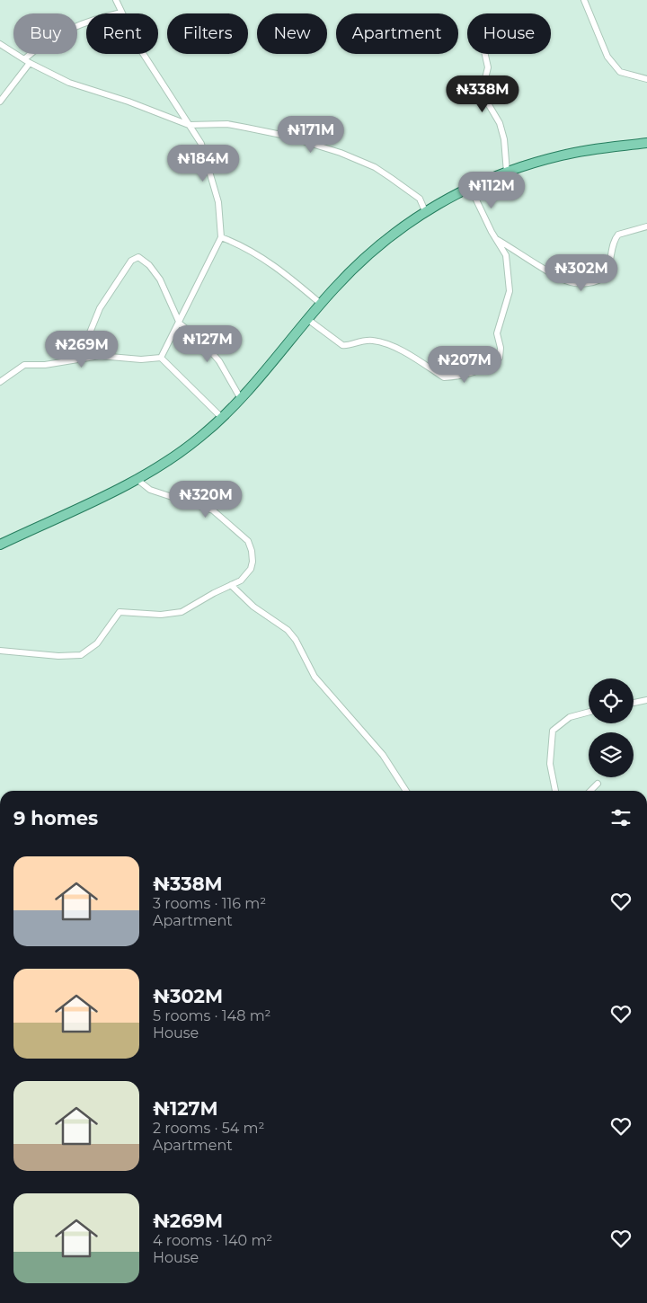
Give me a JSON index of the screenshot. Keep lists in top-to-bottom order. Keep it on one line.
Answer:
{"page":{"chip":["Buy","Rent","Filters","New","Apartment","House"],"price":["₦338M","₦171M","₦184M","₦112M","₦302M","₦127M","₦269M","₦207M","₦320M"],"heading":"9 homes","list":[{"name":"₦338M","note":"3 rooms · 116 m² · Apartment"},{"name":"₦302M","note":"5 rooms · 148 m² · House"},{"name":"₦127M","note":"2 rooms · 54 m² · Apartment"},{"name":"₦269M","note":"4 rooms · 140 m² · House"}]}}
